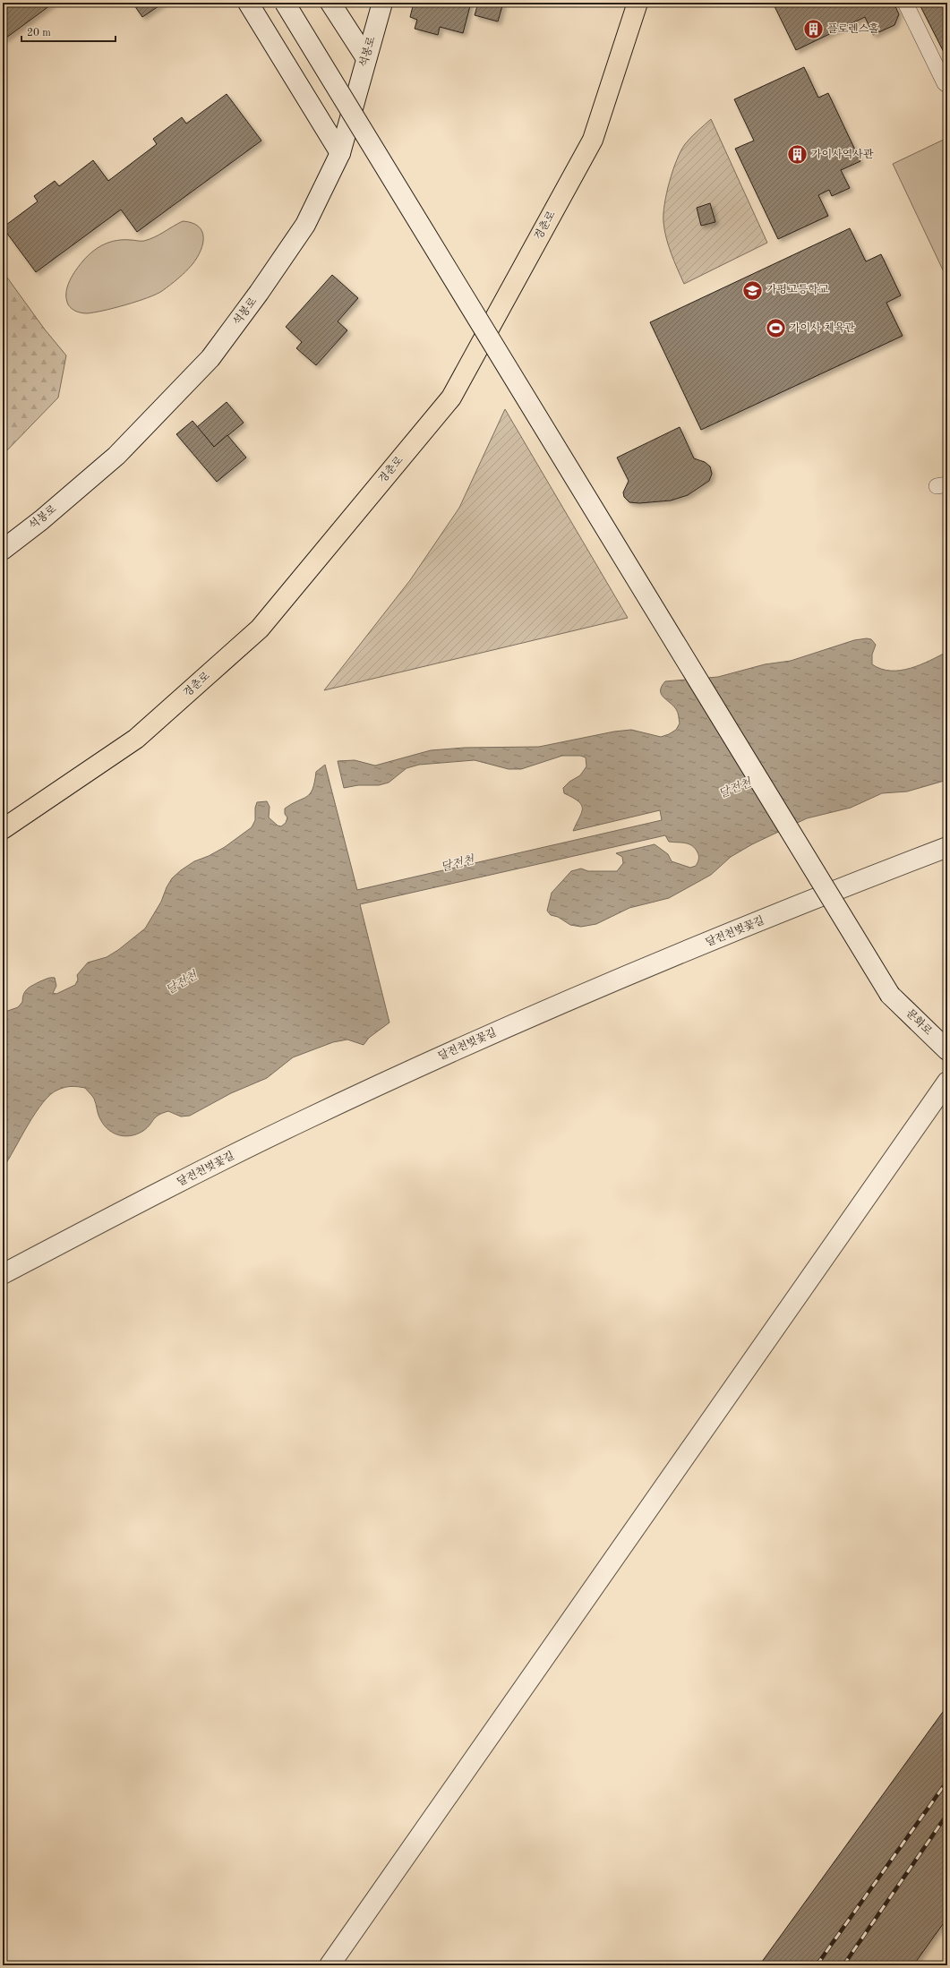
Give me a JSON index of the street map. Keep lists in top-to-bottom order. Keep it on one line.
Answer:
{"streets":{"main road":["석봉로","경춘로","달전천벚꽃길","문화로"]},"water":["달전천"],"places":{"building":["플로렌스홀","가이사역사관"],"school or university":["가평고등학교"],"sports":["가이사 체육관"]},"scale_bar":"20 m"}
